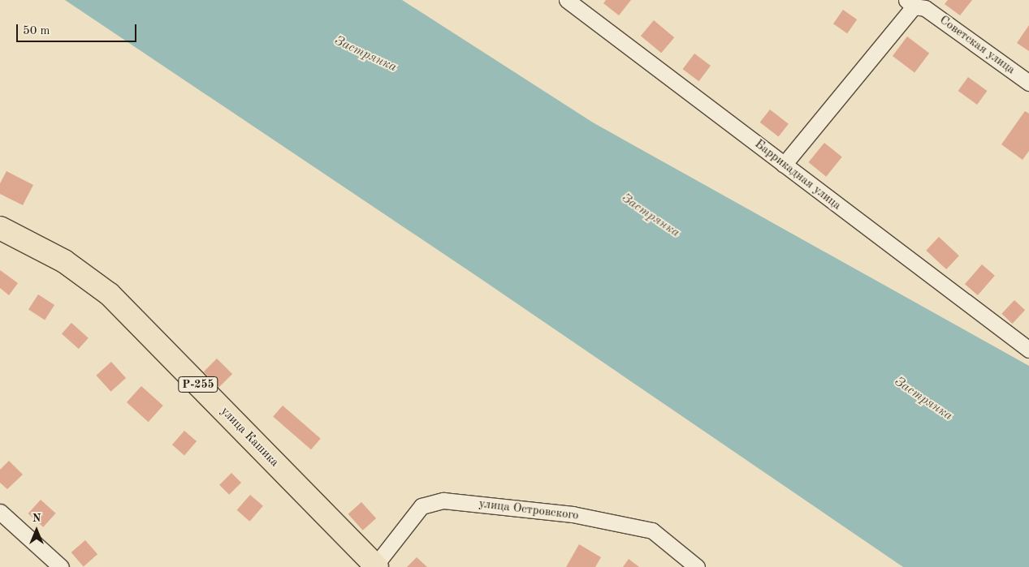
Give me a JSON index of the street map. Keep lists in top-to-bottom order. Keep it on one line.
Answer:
{"streets":{"highway":["Р-255","улица Кашика"],"street":["Советская улица","Баррикадная улица","улица Островского"]},"crossings":[["улица Кашика","улица Островского"]],"water":["Застрянка"],"scale_bar":"50 m","north":"top"}
